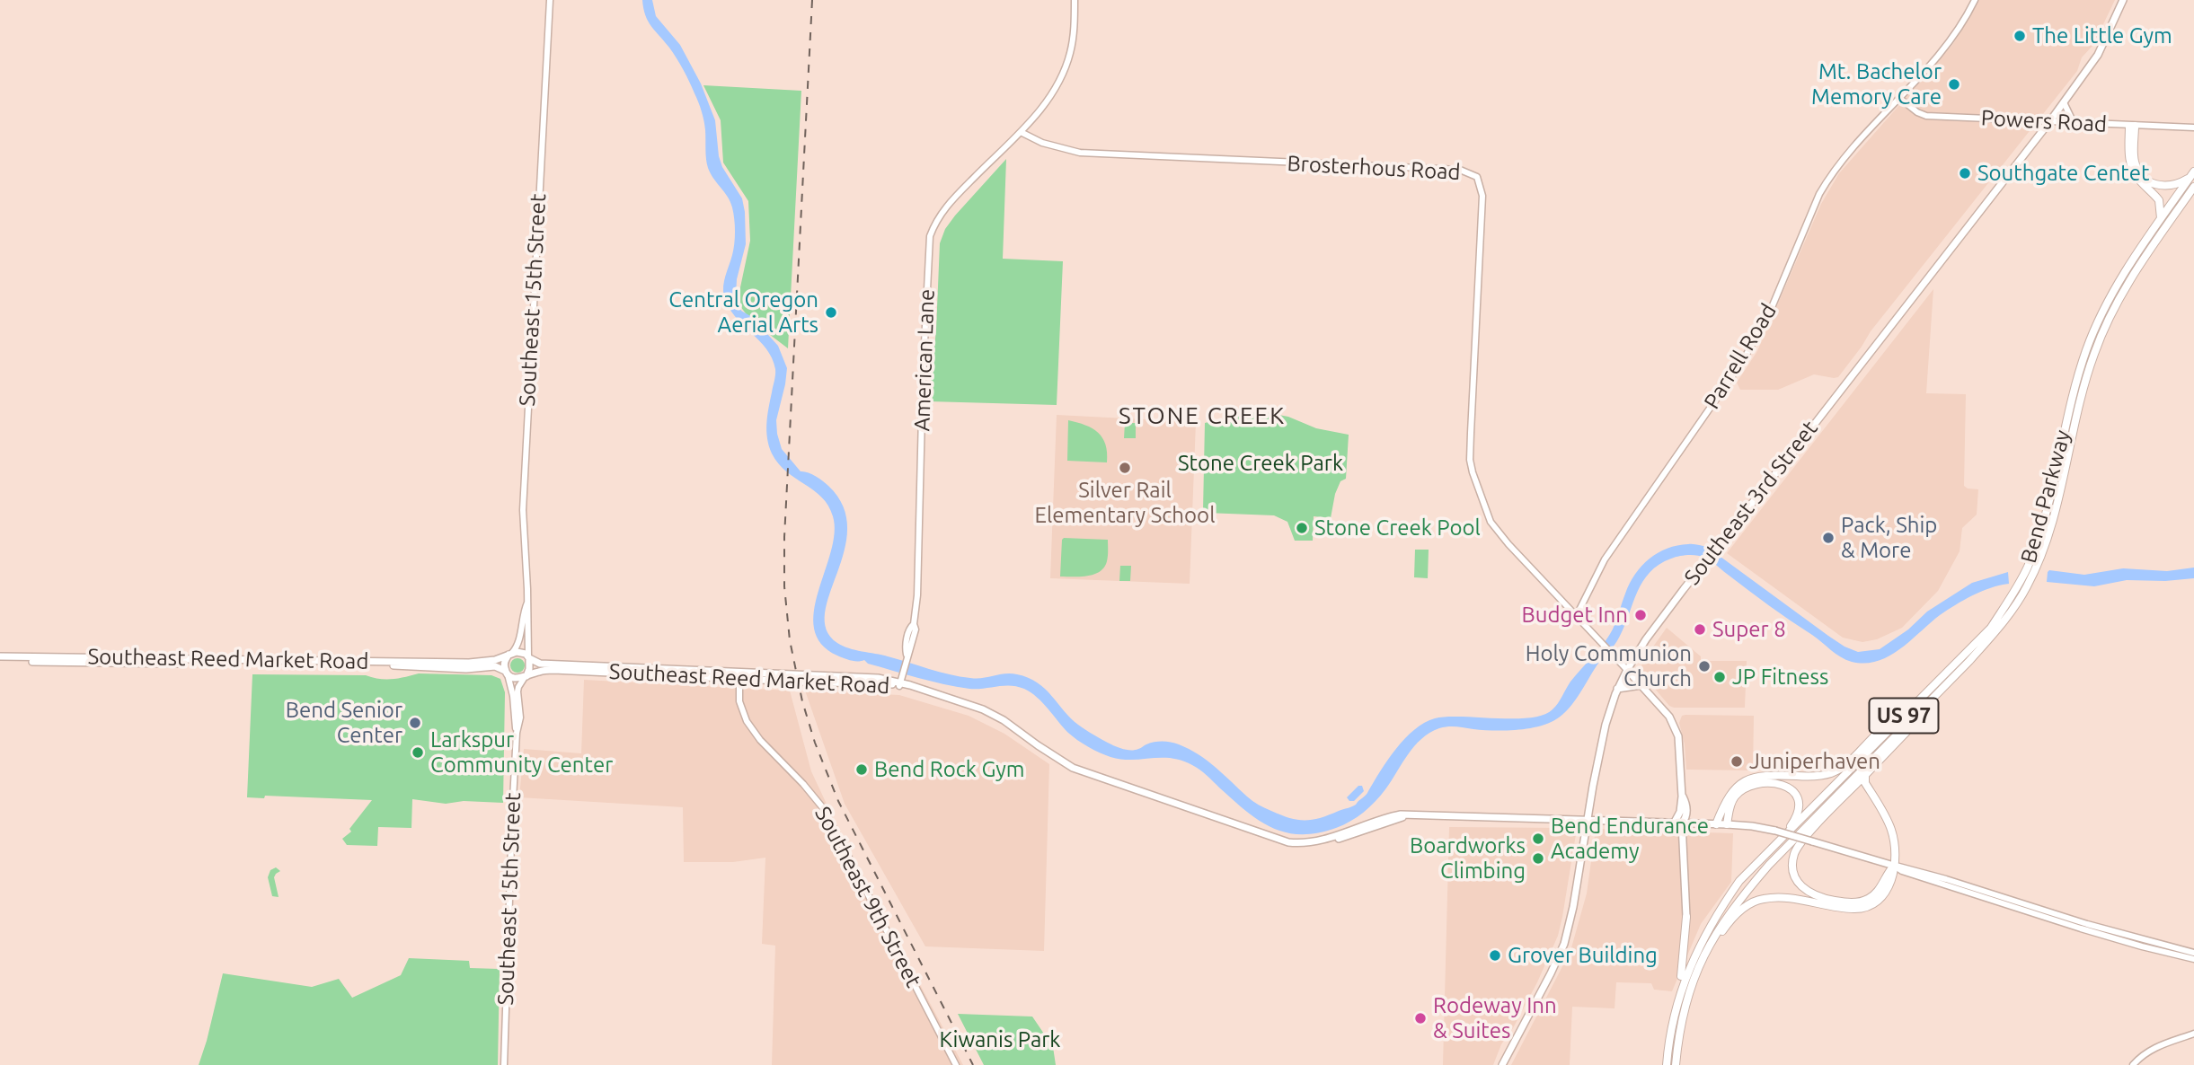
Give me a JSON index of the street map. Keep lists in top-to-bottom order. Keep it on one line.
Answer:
{"streets":{"highway":["Bend Parkway","US 97"],"main road":["Southeast 15th Street","Southeast 3rd Street","Southeast Reed Market Road"],"street":["Powers Road","Brosterhous Road","Parrell Road","American Lane","Southeast 9th Street"]},"crossings":[["Powers Road","Parrell Road"],["Powers Road","Southeast 3rd Street"],["Brosterhous Road","Parrell Road"],["Brosterhous Road","American Lane"],["Brosterhous Road","Southeast 3rd Street"],["Southeast 15th Street","Southeast Reed Market Road"],["American Lane","Southeast Reed Market Road"],["Southeast 3rd Street","Southeast Reed Market Road"],["Southeast Reed Market Road","Southeast 9th Street"]],"districts":["STONE CREEK"],"parks":["Stone Creek Park","Kiwanis Park"],"places":["The Little Gym","Mt. Bachelor Memory Care","Southgate Centet","Central Oregon Aerial Arts","Silver Rail Elementary School","Stone Creek Pool","Pack, Ship & More","Budget Inn","Super 8","Holy Communion Church","JP Fitness","Bend Senior Center","Larkspur Community Center","Juniperhaven","Bend Rock Gym","Bend Endurance Academy","Boardworks Climbing","Grover Building","Rodeway Inn & Suites"]}
